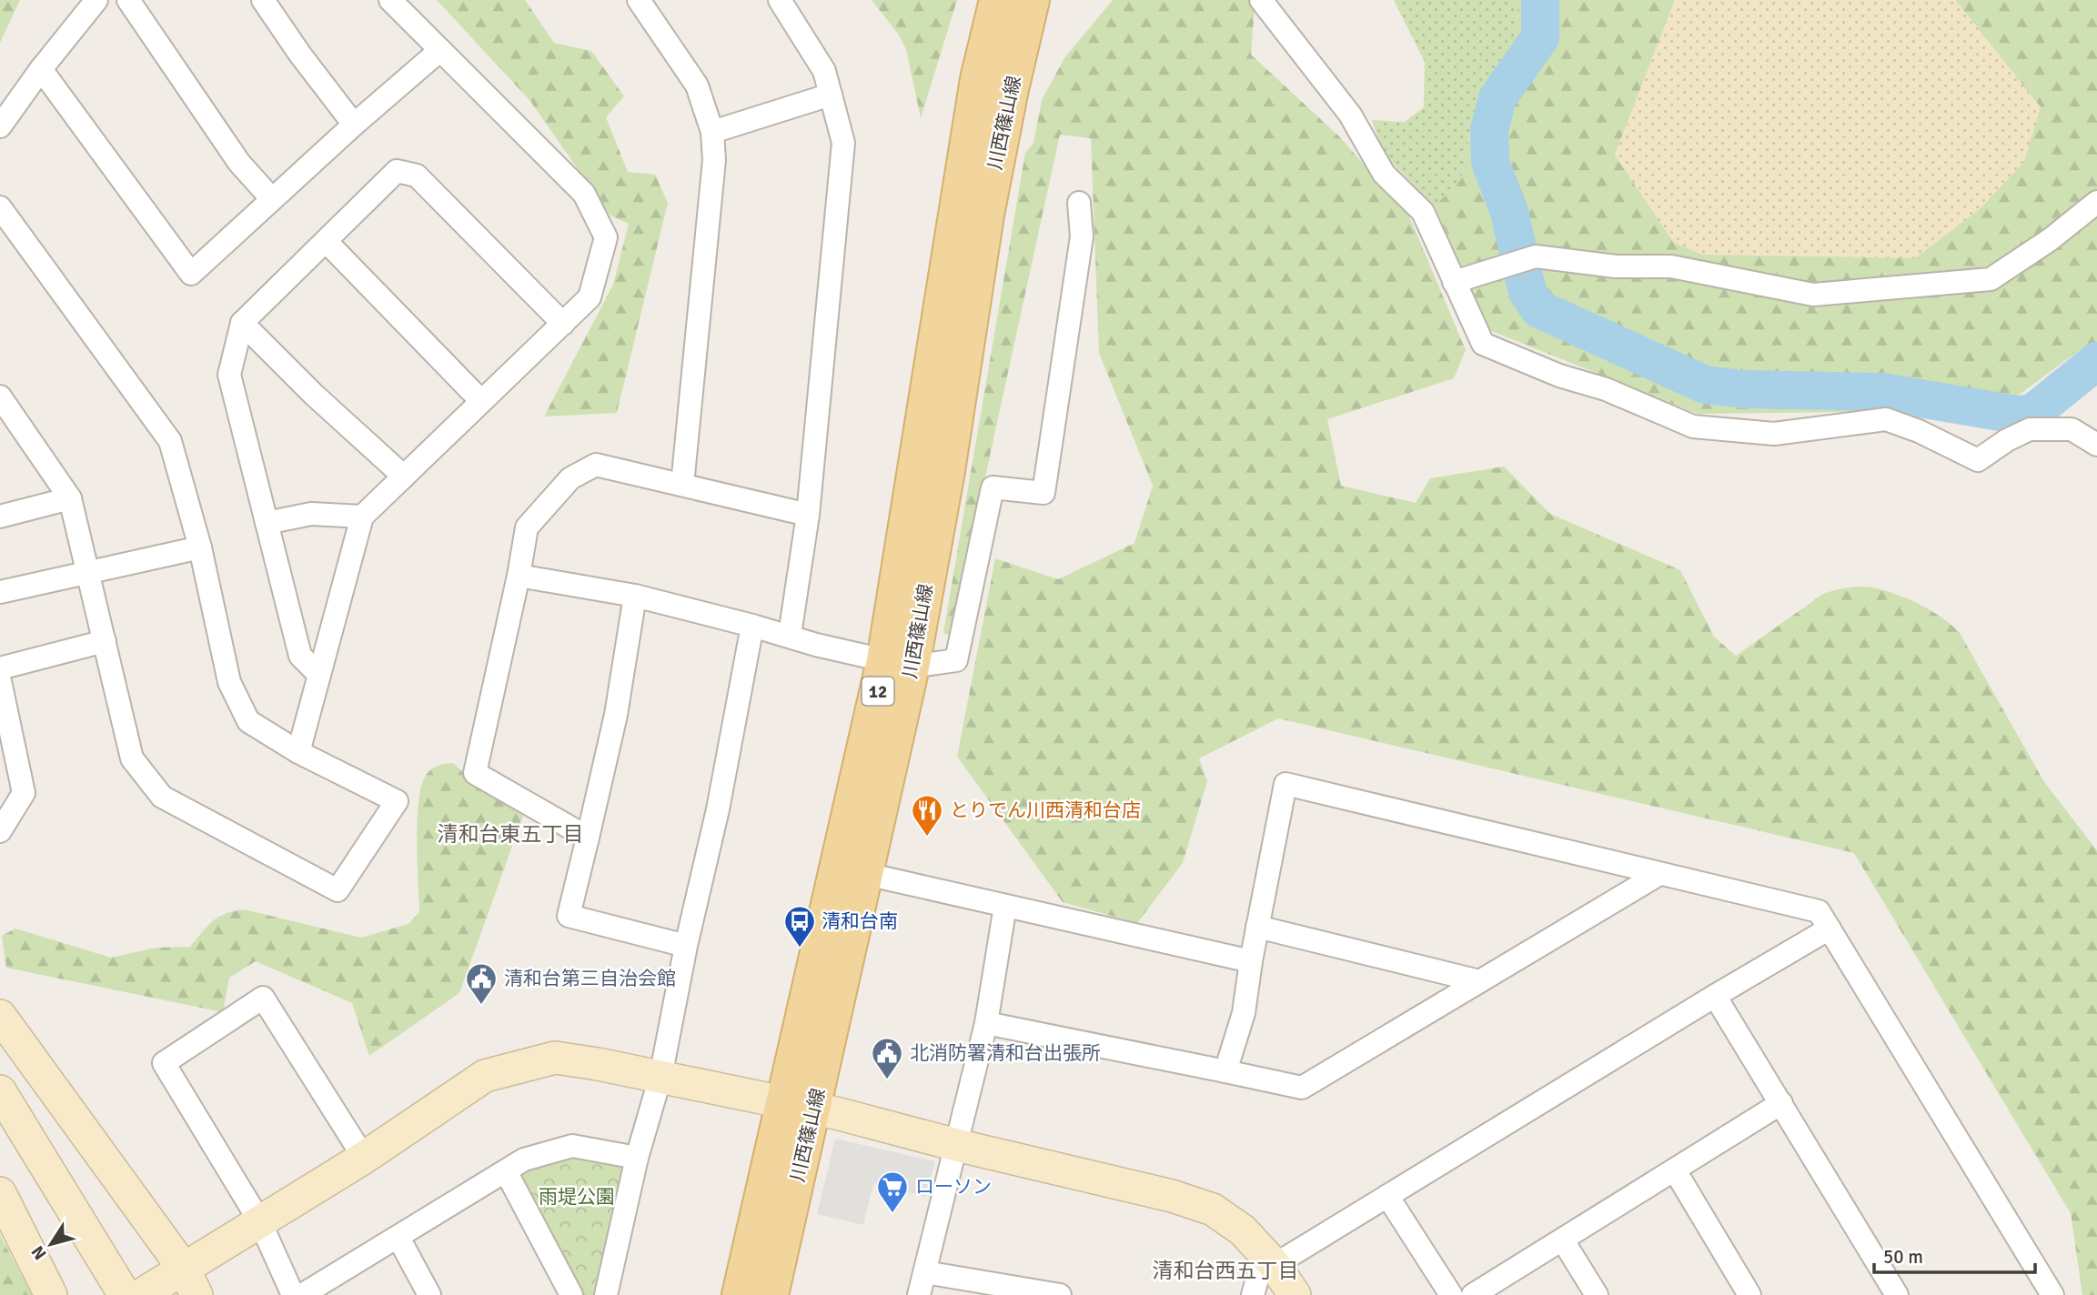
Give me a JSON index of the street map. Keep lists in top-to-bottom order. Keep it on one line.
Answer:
{"streets":{"main road":["川西篠山線","12"]},"districts":["清和台東五丁目","清和台西五丁目"],"parks":["雨堤公園"],"places":{"restaurant":["とりでん川西清和台店"],"bus stop":["清和台南"],"public building":["清和台第三自治会館","北消防署清和台出張所"],"supermarket":["ローソン"]},"scale_bar":"50 m","north":"bottom left"}
